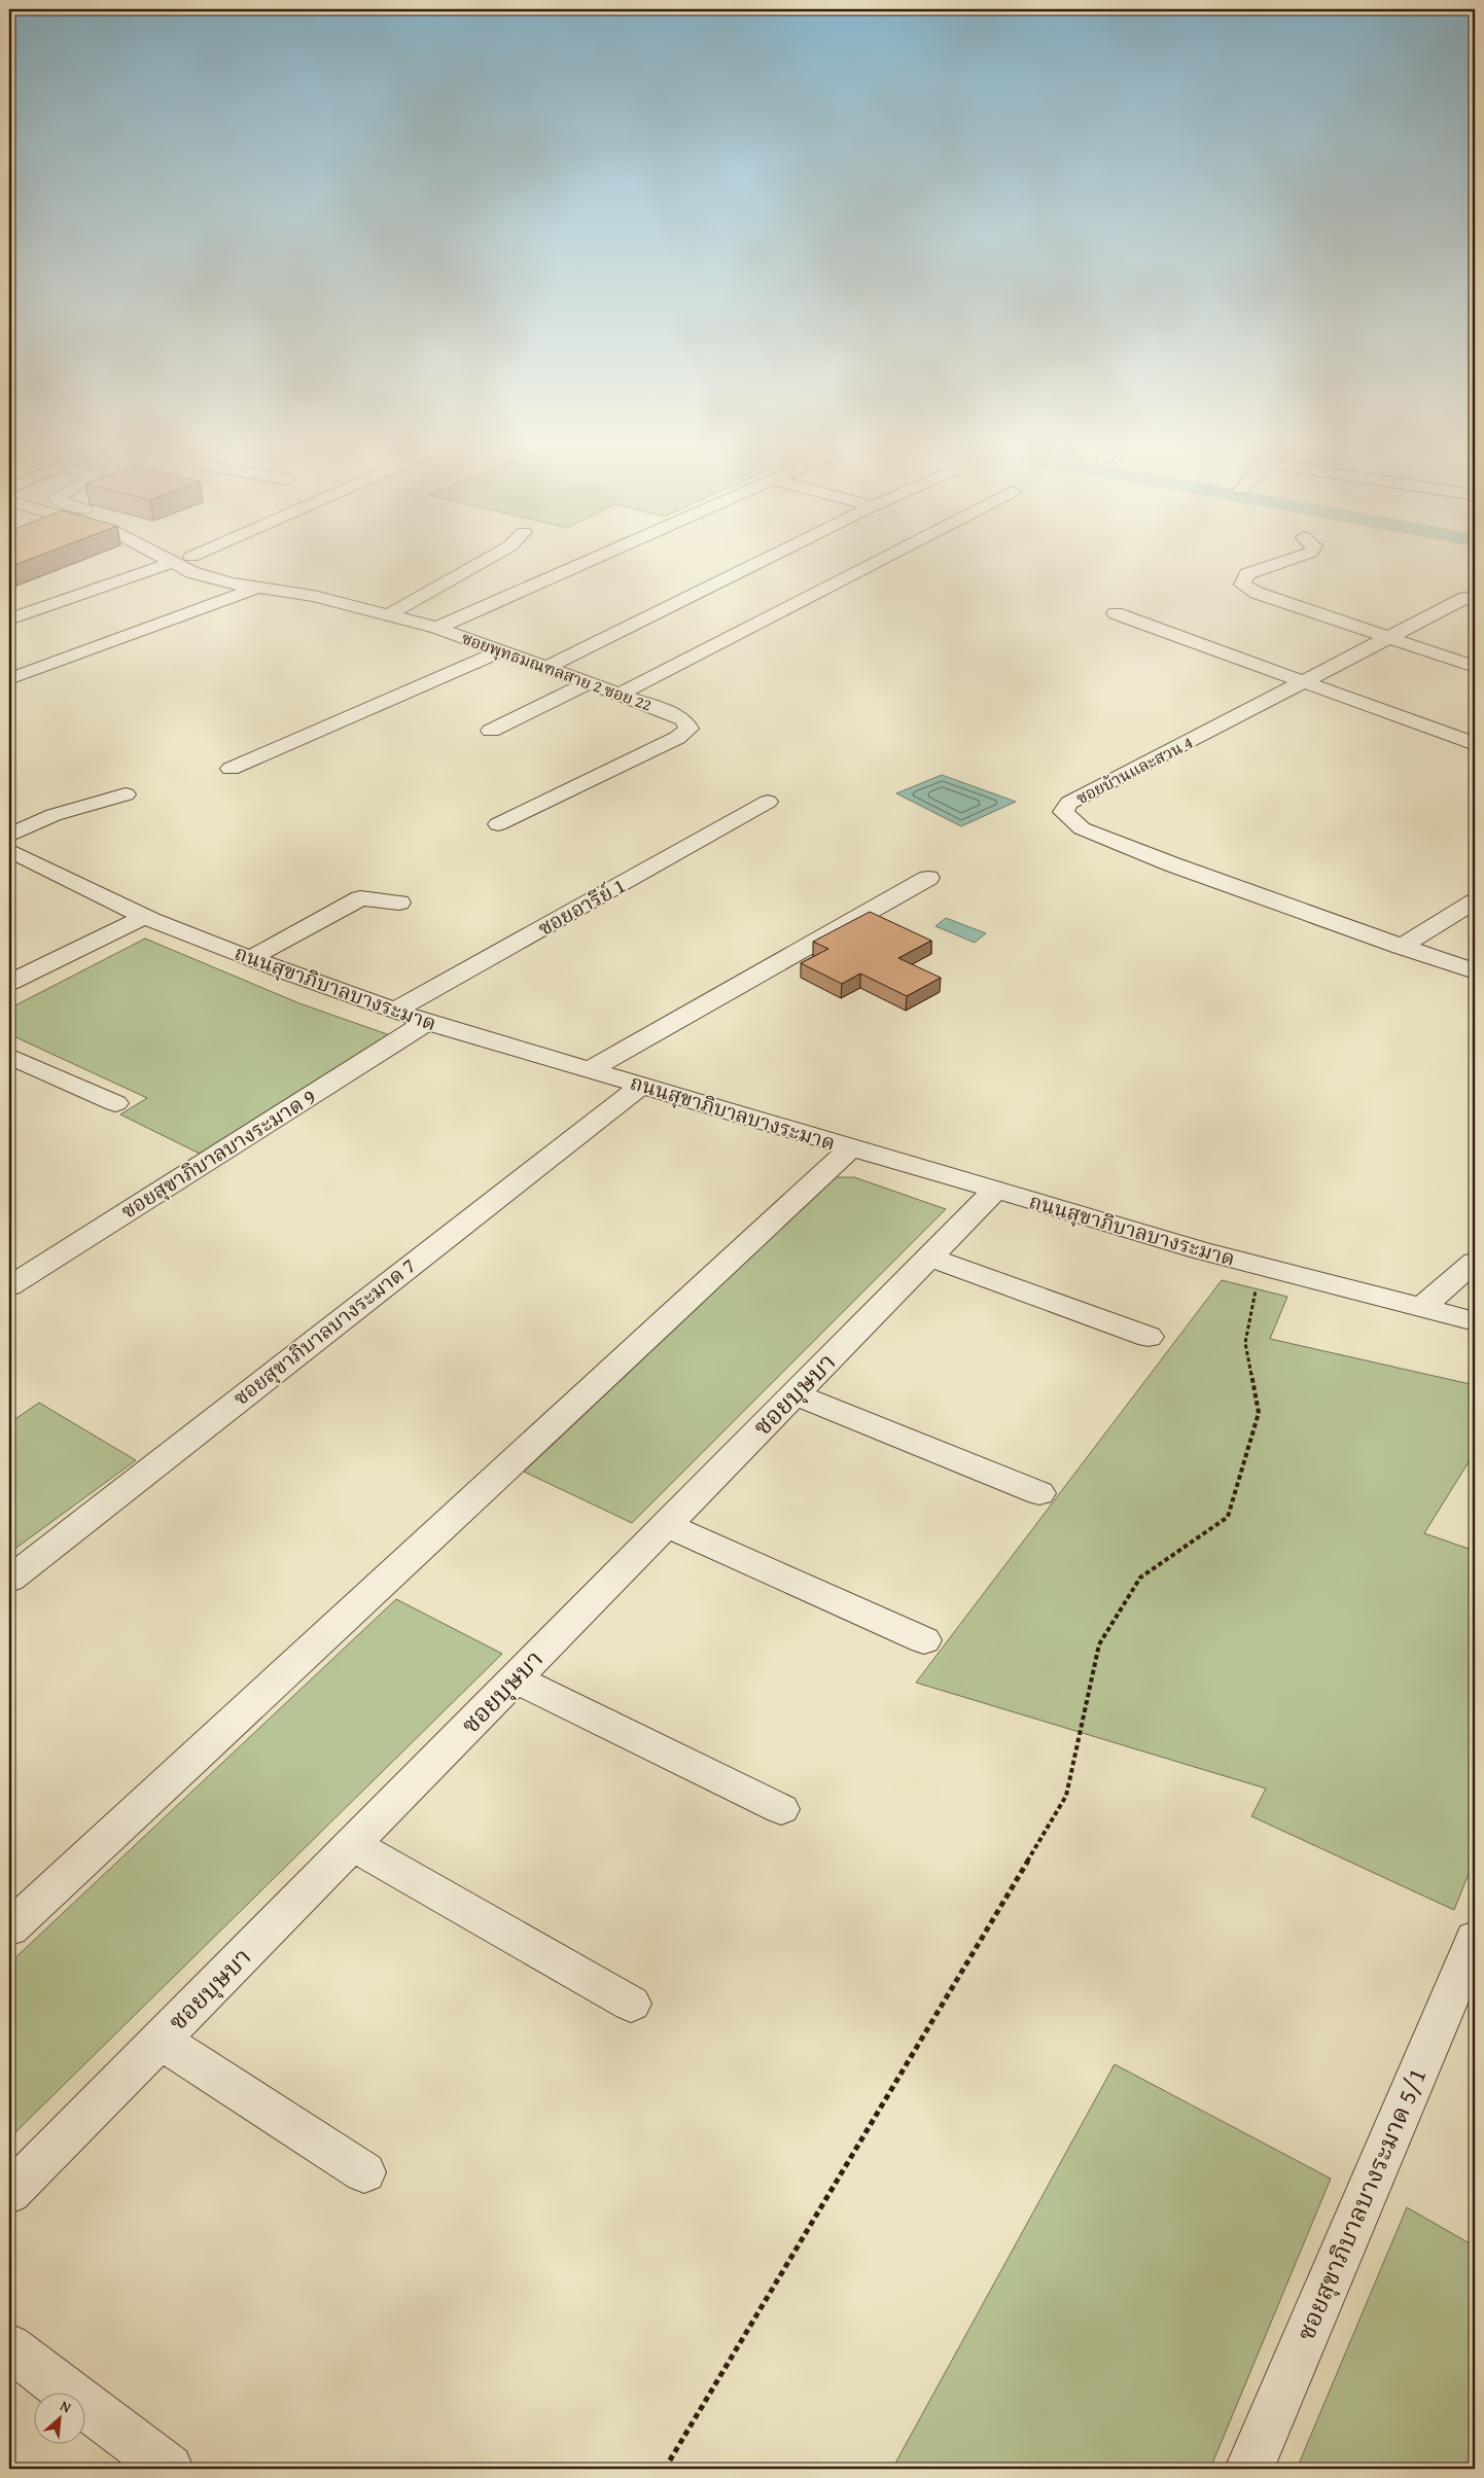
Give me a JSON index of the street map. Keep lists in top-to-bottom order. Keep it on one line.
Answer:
{"streets":{"street":["ซอยพุทธมณฑลสาย 2 ซอย 22","ซอยบ้านและสวน 4","ซอยอารีย์ 1","ถนนสุขาภิบาลบางระมาด","ซอยสุขาภิบาลบางระมาด 9","ซอยสุขาภิบาลบางระมาด 7","ซอยบุษบา","ซอยสุขาภิบาลบางระมาด 5/1"]},"crossings":[["ซอยอารีย์ 1","ถนนสุขาภิบาลบางระมาด"],["ถนนสุขาภิบาลบางระมาด","ซอยสุขาภิบาลบางระมาด 9"],["ถนนสุขาภิบาลบางระมาด","ซอยสุขาภิบาลบางระมาด 7"],["ถนนสุขาภิบาลบางระมาด","ซอยบุษบา"]],"north":"top right"}
